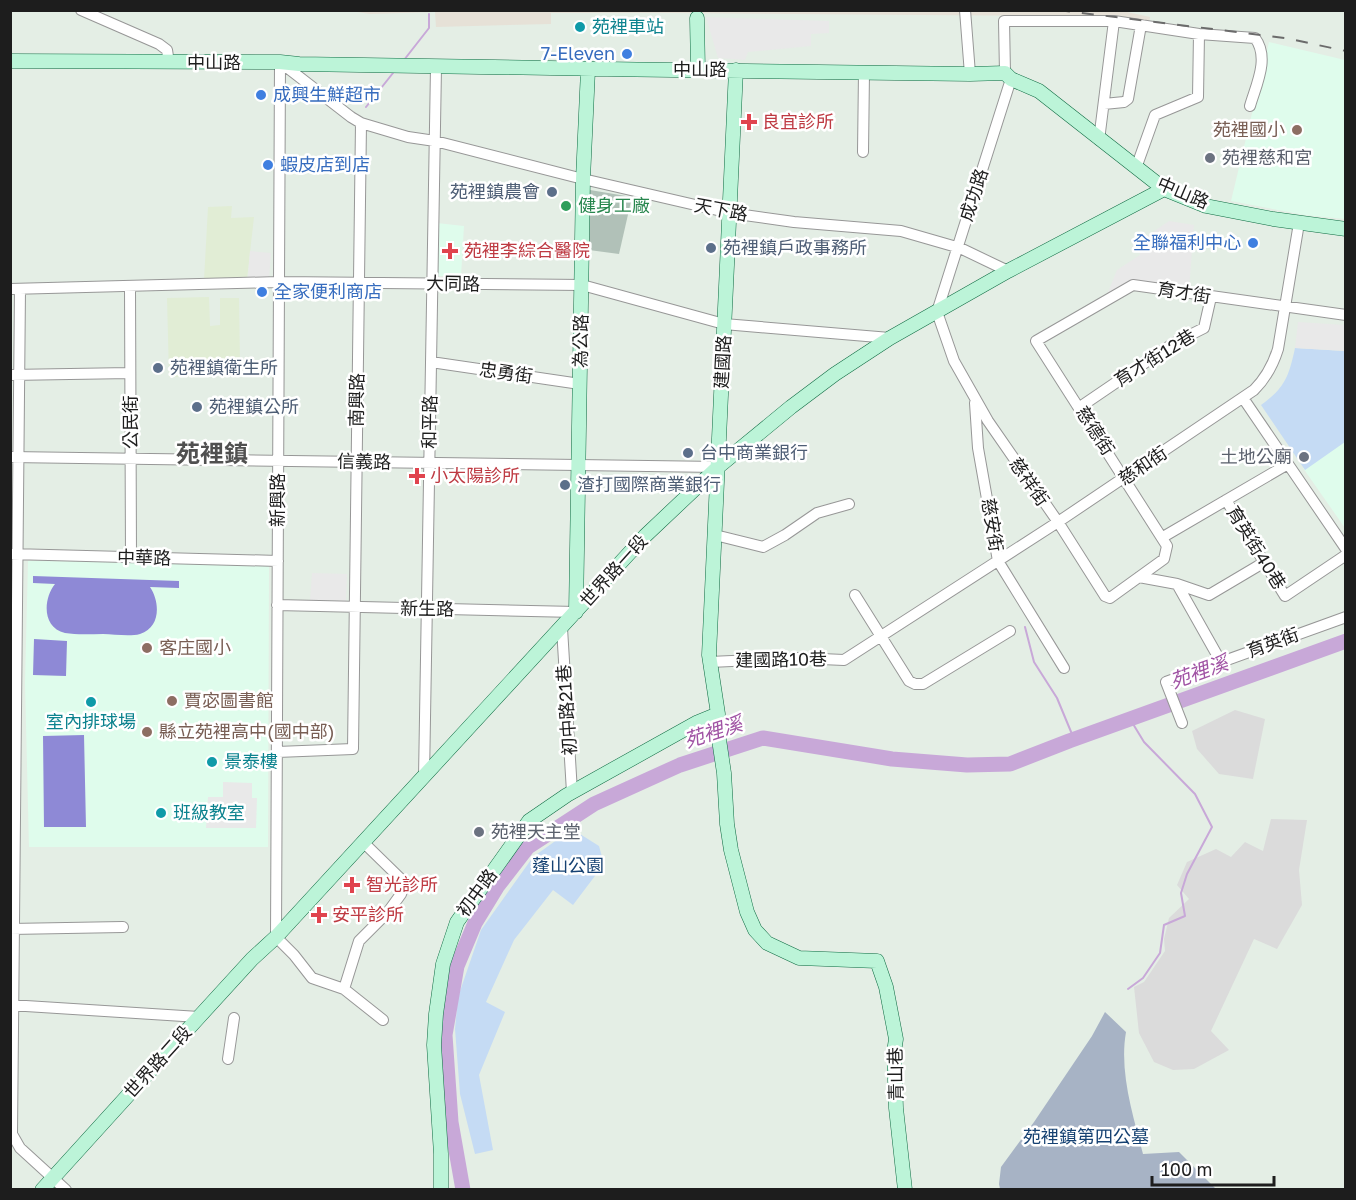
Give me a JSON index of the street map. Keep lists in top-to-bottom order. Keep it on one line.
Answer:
{"streets":{"street":["中山路","成功路","天下路","大同路","育才街","為公路","育才街12巷","建國路","忠勇街","南興路","公民街","和平路","慈德街","信義路","慈和街","慈祥街","新興路","慈安街","育英街40巷","中華路","世界路一段","新生路","育英街","建國路10巷","初中路21巷","初中路","世界路二段","青山巷"]},"crossings":[["中山路","成功路"],["中山路","天下路"],["中山路","為公路"],["中山路","建國路"],["中山路","和平路"],["中山路","慈和街"],["中山路","新興路"],["成功路","天下路"],["成功路","慈祥街"],["成功路","世界路一段"],["天下路","為公路"],["天下路","建國路"],["天下路","南興路"],["天下路","和平路"],["天下路","新興路"],["天下路","世界路一段"],["大同路","為公路"],["大同路","建國路"],["大同路","南興路"],["大同路","公民街"],["大同路","和平路"],["大同路","新興路"],["大同路","世界路一段"],["育才街","育才街12巷"],["育才街","慈德街"],["育才街","慈和街"],["為公路","忠勇街"],["為公路","信義路"],["為公路","世界路一段"],["為公路","新生路"],["育才街12巷","慈德街"],["建國路","信義路"],["建國路","世界路一段"],["建國路","建國路10巷"],["建國路","初中路"],["建國路","青山巷"],["忠勇街","和平路"],["南興路","信義路"],["南興路","新興路"],["南興路","新生路"],["公民街","信義路"],["公民街","中華路"],["和平路","信義路"],["和平路","世界路一段"],["和平路","新生路"],["慈德街","慈和街"],["信義路","新興路"],["信義路","世界路一段"],["慈和街","慈祥街"],["慈和街","慈安街"],["慈和街","建國路10巷"],["慈祥街","慈安街"],["慈祥街","世界路一段"],["新興路","中華路"],["新興路","世界路一段"],["新興路","新生路"],["新興路","世界路二段"],["世界路一段","新生路"],["世界路一段","初中路21巷"],["世界路一段","世界路二段"],["初中路21巷","初中路"]],"districts":["苑裡鎮"],"water":["苑裡溪"],"parks":["蓬山公園","苑裡鎮第四公墓"],"places":{"other":["苑裡車站","7-Eleven","成興生鮮超市","苑裡國小","苑裡慈和宮","蝦皮店到店","苑裡鎮農會","健身工廠","全聯福利中心","苑裡鎮戶政事務所","全家便利商店","苑裡鎮衛生所","苑裡鎮公所","台中商業銀行","土地公廟","渣打國際商業銀行","客庄國小","賈宓圖書館","室內排球場","縣立苑裡高中(國中部)","景泰樓","班級教室","苑裡天主堂"],"health":["良宜診所","苑裡李綜合醫院","小太陽診所","智光診所","安平診所"]},"scale_bar":"100 m"}
